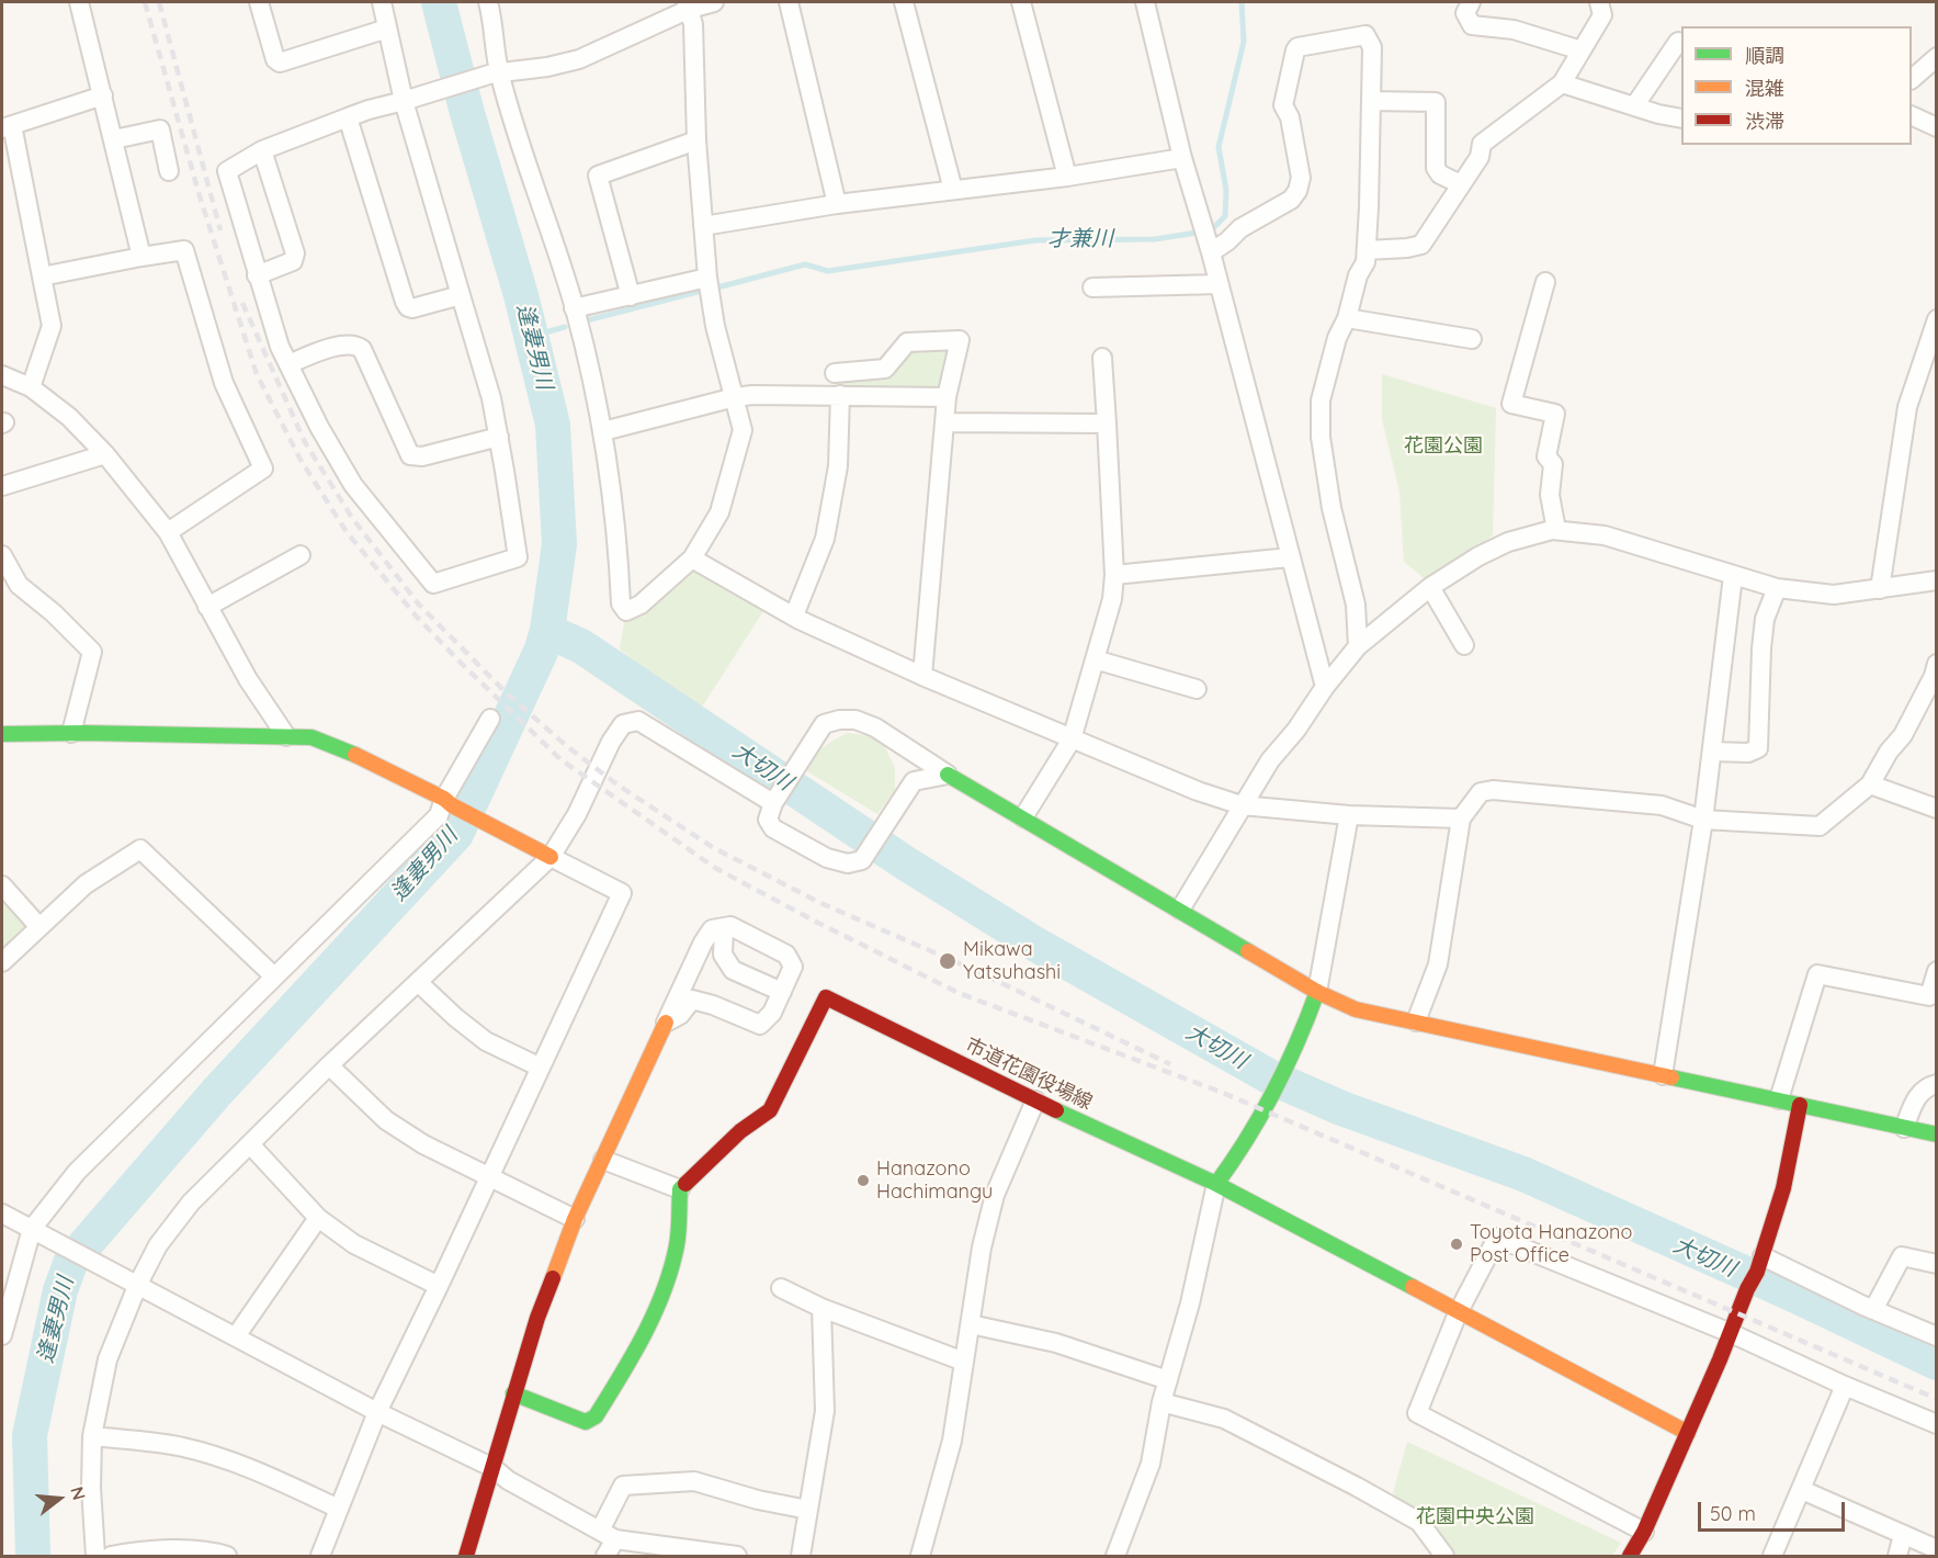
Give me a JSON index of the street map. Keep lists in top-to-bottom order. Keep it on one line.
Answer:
{"streets":{"street":["市道花園役場線"]},"water":["才兼川","逢妻男川","大切川"],"parks":["花園公園","花園中央公園"],"places":["Mikawa Yatsuhashi","Hanazono Hachimangu","Toyota Hanazono Post Office"],"legend":["順調","混雑","渋滞"],"scale_bar":"50 m","north":"right"}
